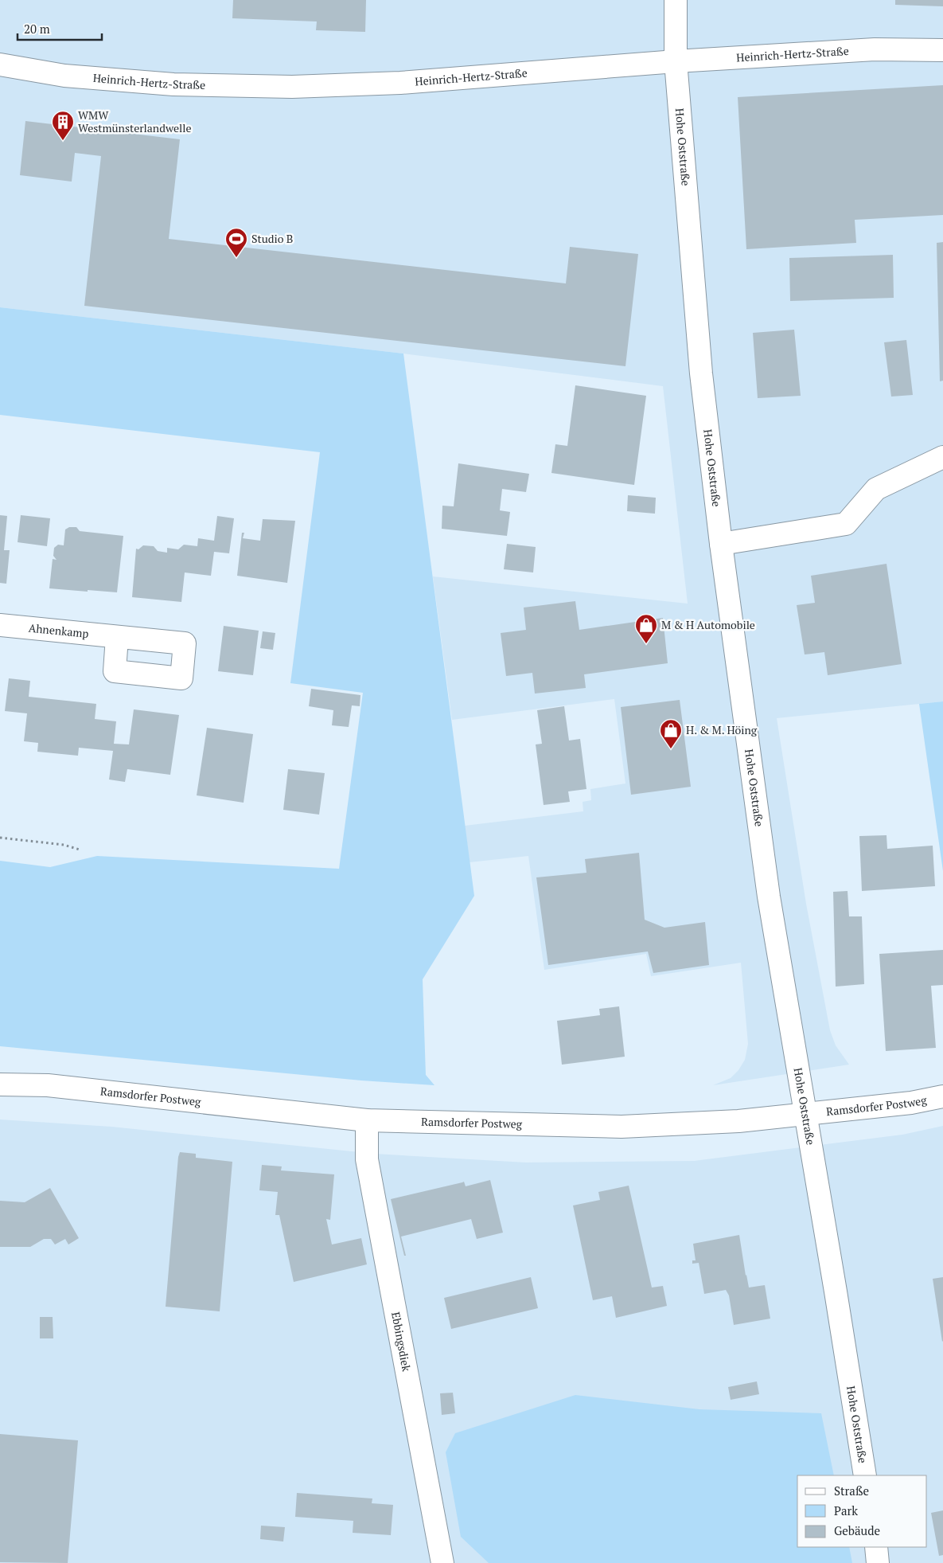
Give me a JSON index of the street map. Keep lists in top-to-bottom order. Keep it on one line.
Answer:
{"streets":{"street":["Heinrich-Hertz-Straße","Hohe Oststraße","Ahnenkamp","Ramsdorfer Postweg","Ebbingsdiek"]},"crossings":[["Heinrich-Hertz-Straße","Hohe Oststraße"],["Hohe Oststraße","Ramsdorfer Postweg"],["Ramsdorfer Postweg","Ebbingsdiek"]],"places":{"building":["WMW Westmünsterlandwelle"],"sports":["Studio B"],"shop":["M & H Automobile","H. & M. Höing"]},"legend":["Straße","Park","Gebäude"],"scale_bar":"20 m"}
